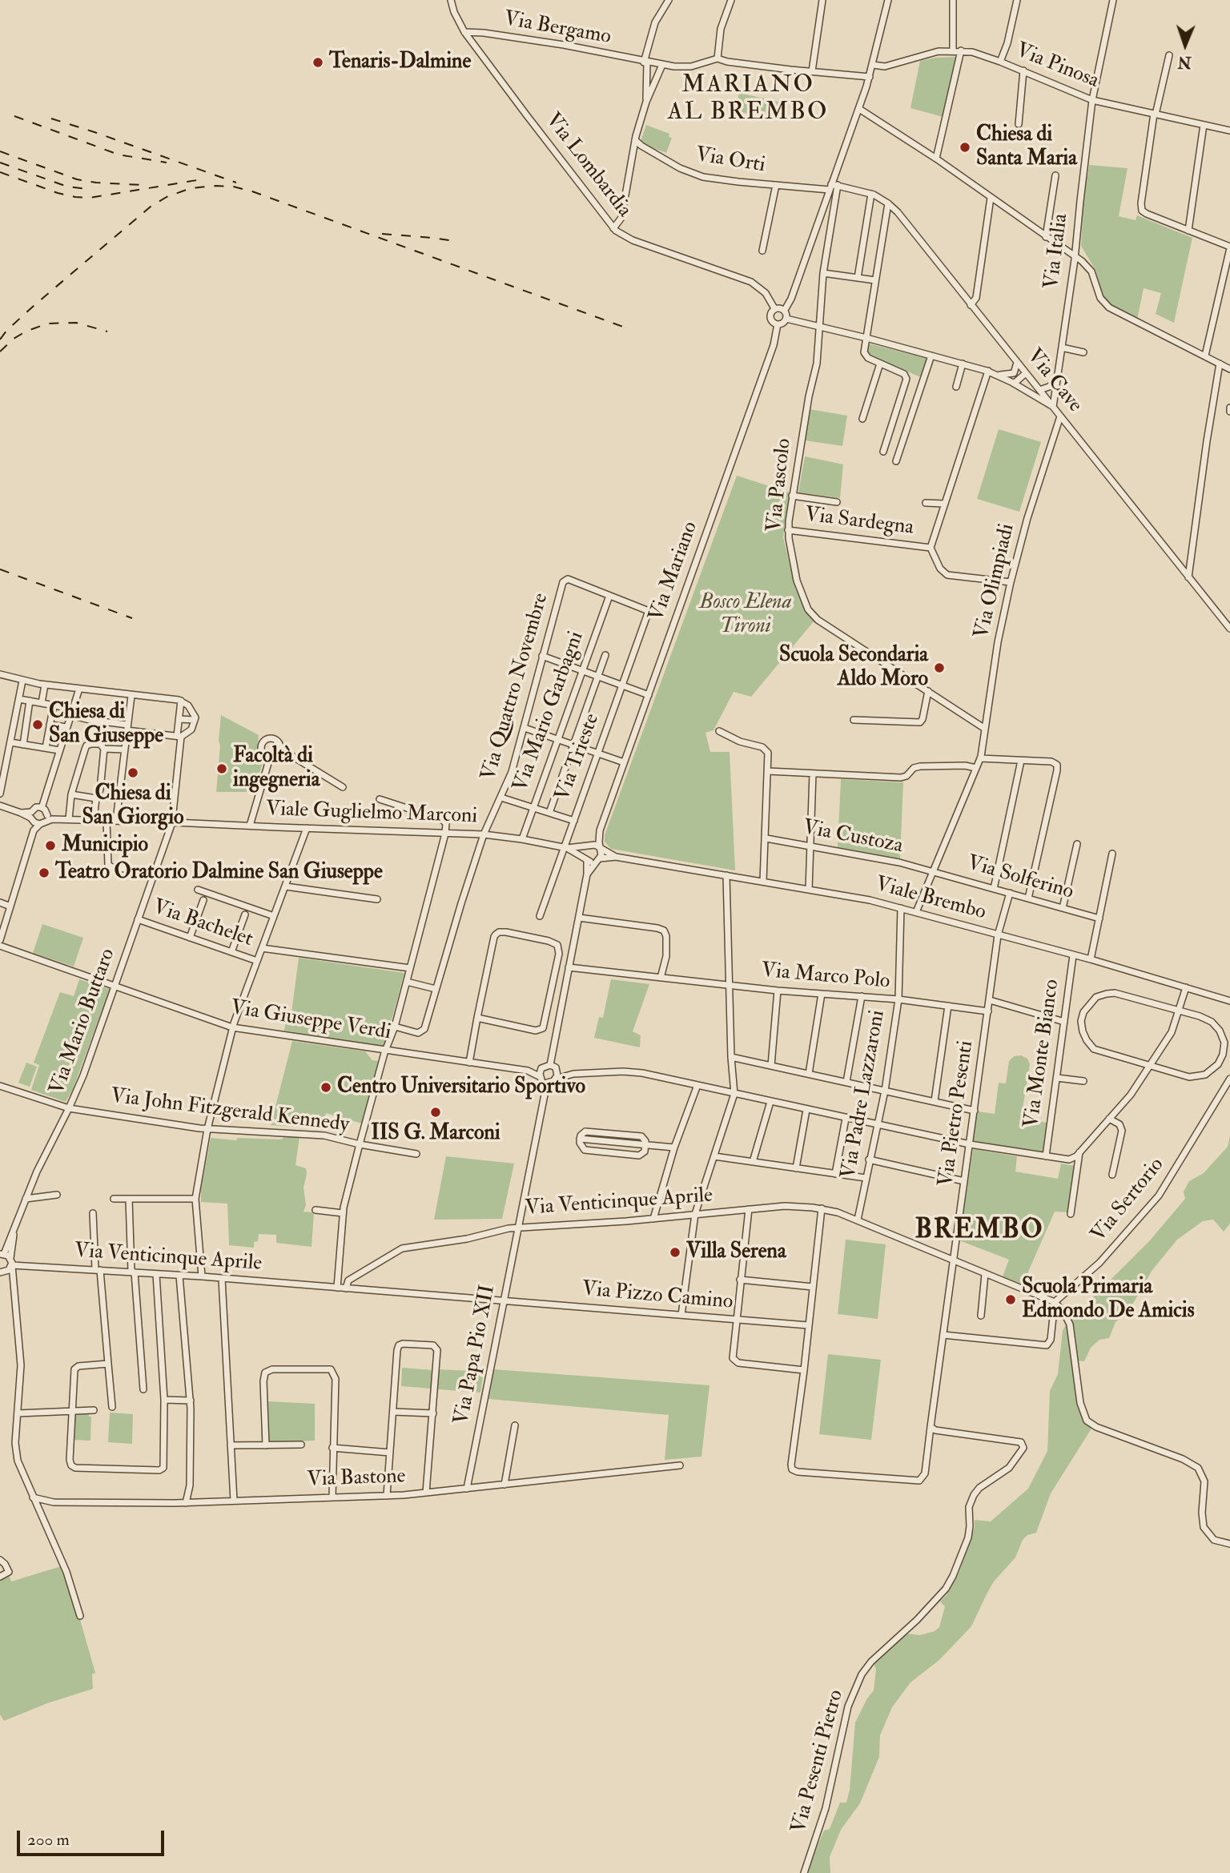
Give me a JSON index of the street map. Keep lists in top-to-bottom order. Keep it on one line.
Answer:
{"streets":{"street":["Via Bergamo","Via Pinosa","Via Orti","Via Lombardia","Via Italia","Via Cave","Via Pascolo","Via Sardegna","Via Mariano","Via Olimpiadi","Via Quattro Novembre","Via Mario Garbagni","Via Trieste","Viale Guglielmo Marconi","Via Custoza","Via Solferino","Viale Brembo","Via Bachelet","Via Marco Polo","Via Giuseppe Verdi","Via Mario Buttaro","Via Monte Bianco","Via Padre Lazzaroni","Via John Fitzgerald Kennedy","Via Pietro Pesenti","Via Sertorio","Via Venticinque Aprile","Via Pizzo Camino","Via Papa Pio XII","Via Bastone","Via Pesenti Pietro"]},"crossings":[["Via Bergamo","Via Lombardia"],["Via Pinosa","Via Italia"],["Via Orti","Via Cave"],["Via Orti","Via Pascolo"],["Via Lombardia","Via Mariano"],["Via Italia","Via Cave"],["Via Cave","Via Pascolo"],["Via Cave","Via Olimpiadi"],["Via Pascolo","Via Sardegna"],["Via Pascolo","Via Olimpiadi"],["Via Sardegna","Via Olimpiadi"],["Via Mariano","Viale Guglielmo Marconi"],["Via Mariano","Viale Brembo"],["Via Olimpiadi","Via Custoza"],["Via Olimpiadi","Via Solferino"],["Via Olimpiadi","Viale Brembo"],["Via Quattro Novembre","Via Mario Garbagni"],["Via Quattro Novembre","Via Trieste"],["Via Quattro Novembre","Viale Guglielmo Marconi"],["Via Mario Garbagni","Via Trieste"],["Via Mario Garbagni","Viale Guglielmo Marconi"],["Via Trieste","Viale Guglielmo Marconi"],["Viale Guglielmo Marconi","Viale Brembo"],["Viale Guglielmo Marconi","Via Mario Buttaro"],["Via Custoza","Via Solferino"],["Via Solferino","Via Pietro Pesenti"],["Viale Brembo","Via Monte Bianco"],["Viale Brembo","Via Padre Lazzaroni"],["Viale Brembo","Via Pietro Pesenti"],["Via Bachelet","Via Mario Buttaro"],["Via Marco Polo","Via Padre Lazzaroni"],["Via Marco Polo","Via Pietro Pesenti"],["Via Giuseppe Verdi","Via Mario Buttaro"],["Via Giuseppe Verdi","Via Papa Pio XII"],["Via Mario Buttaro","Via John Fitzgerald Kennedy"],["Via Padre Lazzaroni","Via Venticinque Aprile"],["Via Pietro Pesenti","Via Venticinque Aprile"],["Via Pietro Pesenti","Via Pesenti Pietro"],["Via Sertorio","Via Venticinque Aprile"],["Via Venticinque Aprile","Via Pizzo Camino"],["Via Venticinque Aprile","Via Papa Pio XII"],["Via Pizzo Camino","Via Papa Pio XII"],["Via Papa Pio XII","Via Bastone"]],"districts":["MARIANO AL BREMBO","BREMBO"],"parks":["Bosco Elena Tironi"],"places":["Tenaris-Dalmine","Chiesa di Santa Maria","Scuola Secondaria Aldo Moro","Chiesa di San Giuseppe","Facoltà di ingegneria","Chiesa di San Giorgio","Municipio","Teatro Oratorio Dalmine San Giuseppe","Centro Universitario Sportivo","IIS G. Marconi","Villa Serena","Scuola Primaria Edmondo De Amicis"],"scale_bar":"200 m","north":"bottom"}
